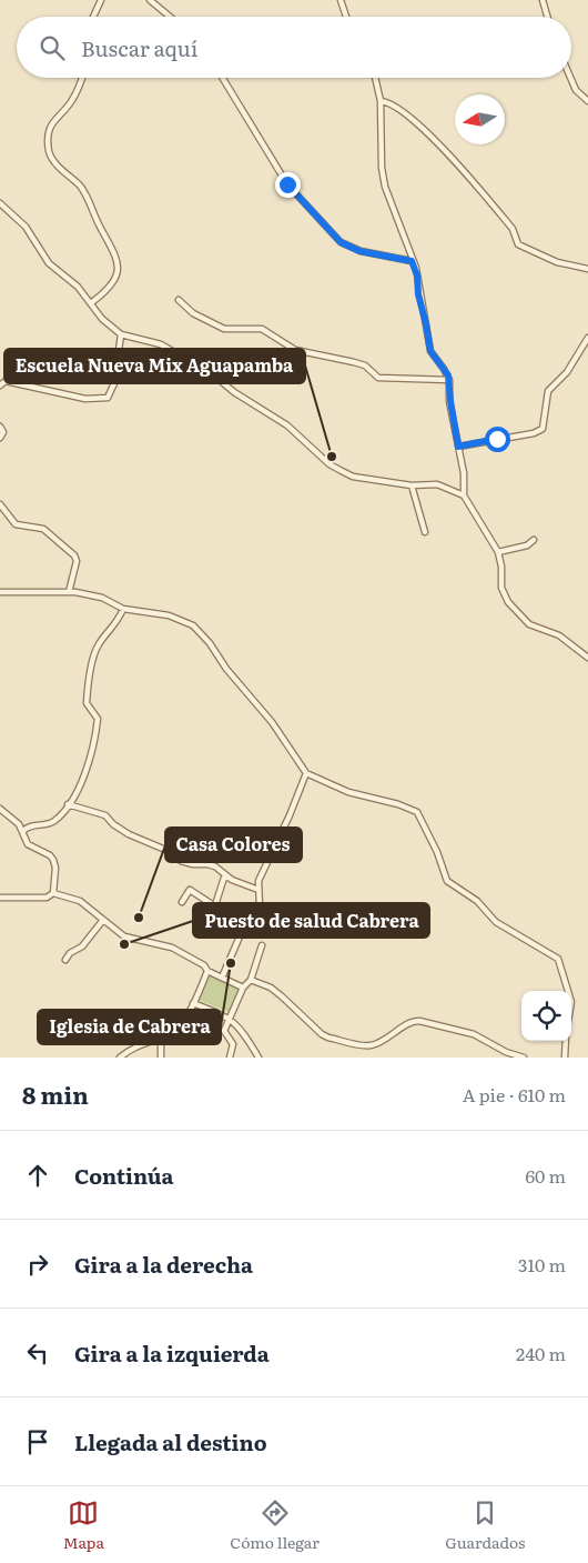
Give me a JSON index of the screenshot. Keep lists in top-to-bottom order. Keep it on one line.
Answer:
{"places":["Escuela Nueva Mix Aguapamba","Casa Colores","Puesto de salud Cabrera","Iglesia de Cabrera"],"north":"left","page":{"search":"Buscar aquí","heading":["8 min","A pie · 610 m"],"list":[["Continúa","60 m"],["Gira a la derecha","310 m"],["Gira a la izquierda","240 m"],"Llegada al destino"],"nav":["Mapa","Cómo llegar","Guardados"]}}
